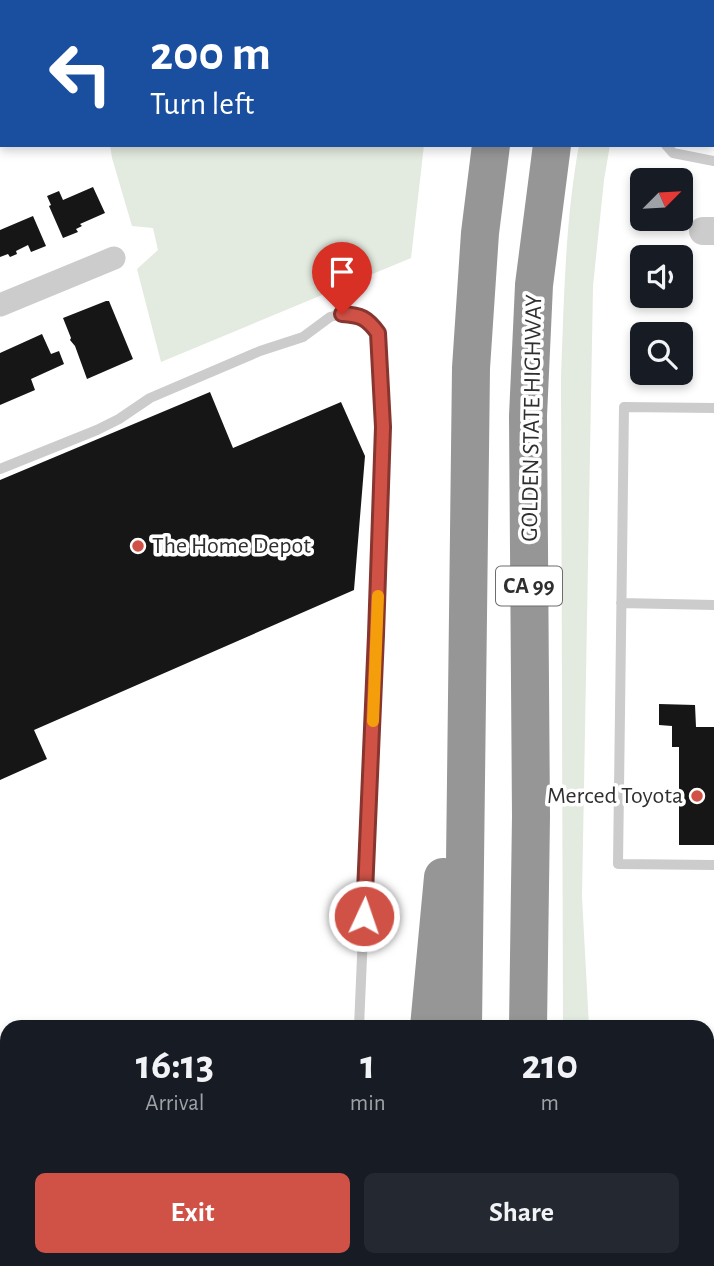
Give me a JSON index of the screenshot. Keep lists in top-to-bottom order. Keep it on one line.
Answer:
{"streets":{"highway":["GOLDEN STATE HIGHWAY","CA 99"]},"places":["The Home Depot","Merced Toyota"],"north":"top right","page":{"turn":["200 m","Turn left"],"eta":["16:13","Arrival","1","min","210","m"],"buttons":["Exit","Share"]}}
